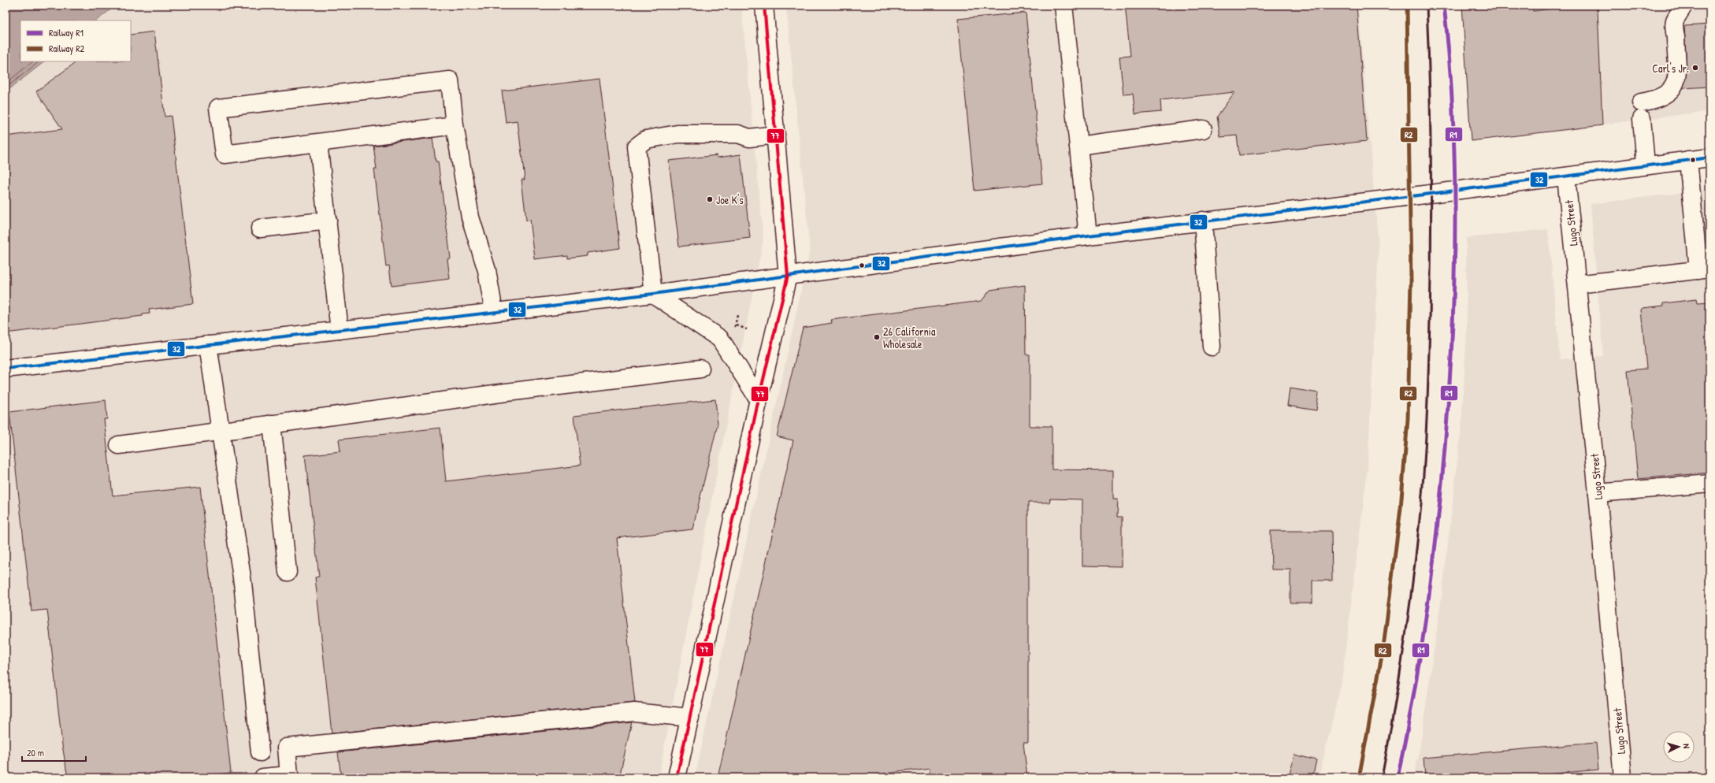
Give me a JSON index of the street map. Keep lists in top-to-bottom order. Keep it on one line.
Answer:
{"streets":{"main road":["Lugo Street"]},"places":["Carl's Jr.","Joe K's","26 California Wholesale"],"lines":["rail line R1","rail line R2","transit line 77","transit line 32"],"legend":["Railway R1","Railway R2"],"scale_bar":"20 m","north":"right"}
